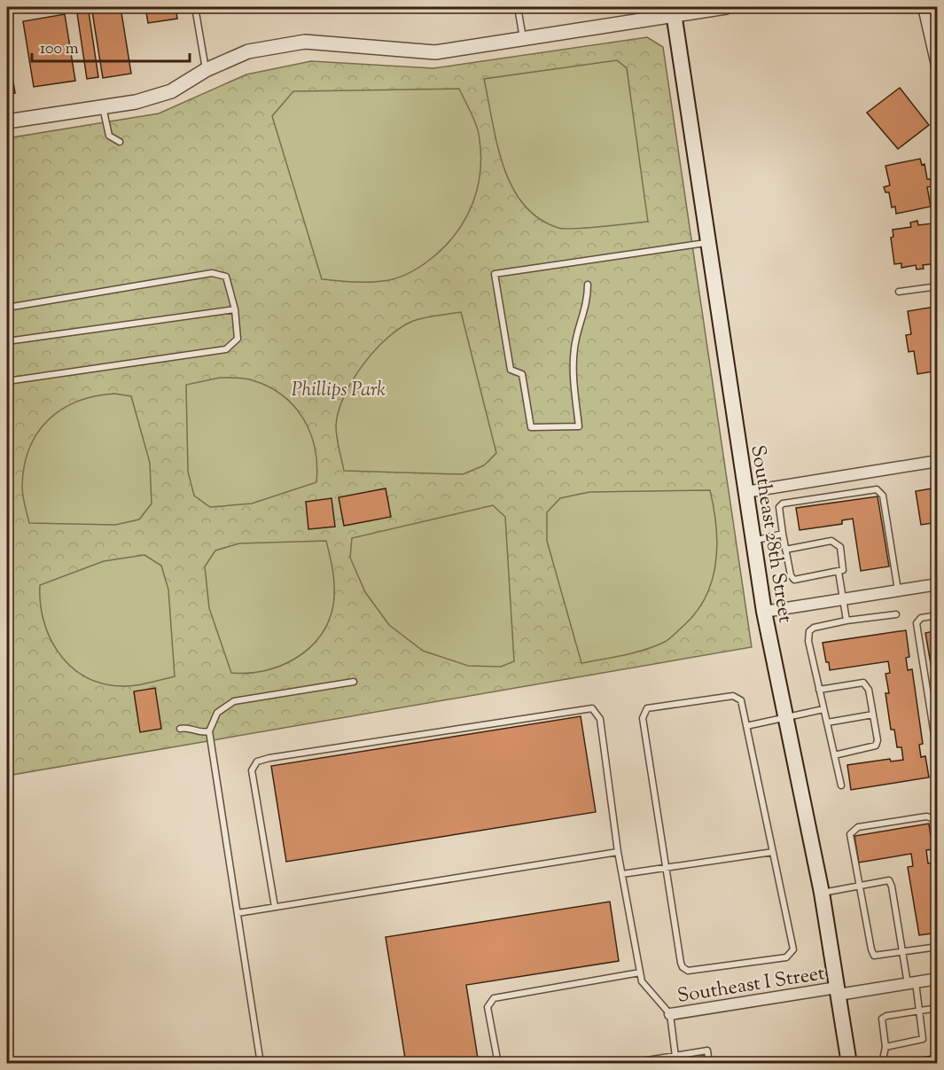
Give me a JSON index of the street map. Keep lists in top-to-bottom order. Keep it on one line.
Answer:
{"streets":{"main road":["Southeast 28th Street"],"street":["Southeast I Street"]},"crossings":[["Southeast 28th Street","Southeast I Street"]],"parks":["Phillips Park"],"scale_bar":"100 m"}
